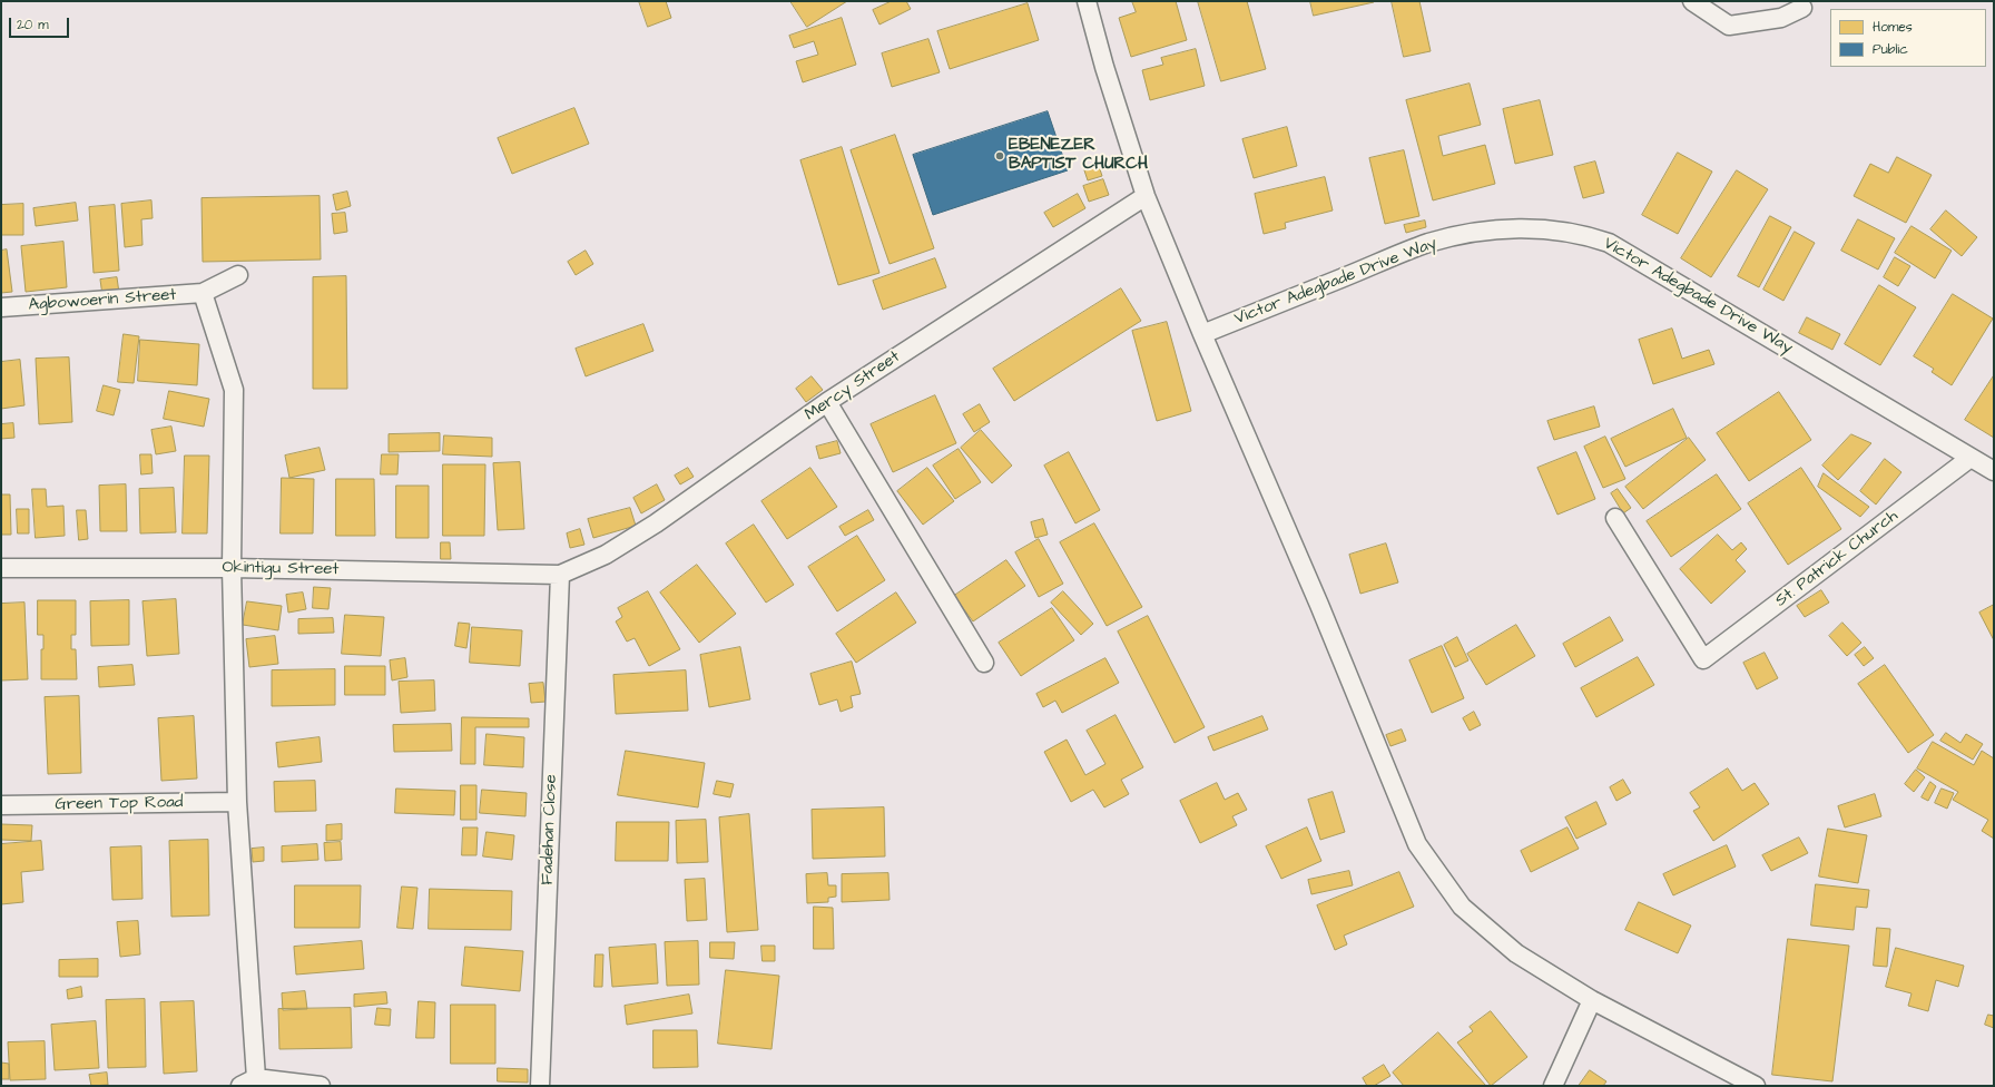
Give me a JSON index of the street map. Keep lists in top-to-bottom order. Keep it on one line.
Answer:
{"streets":{"street":["Victor Adegbade Drive Way","Agbowoerin Street","Mercy Street","St. Patrick Church","Okintigu Street","Green Top Road","Fadehan Close"]},"crossings":[["Victor Adegbade Drive Way","St. Patrick Church"],["Mercy Street","Okintigu Street"],["Mercy Street","Fadehan Close"],["Okintigu Street","Fadehan Close"]],"places":["EBENEZER BAPTIST CHURCH"],"legend":["Homes","Public"],"scale_bar":"20 m"}
